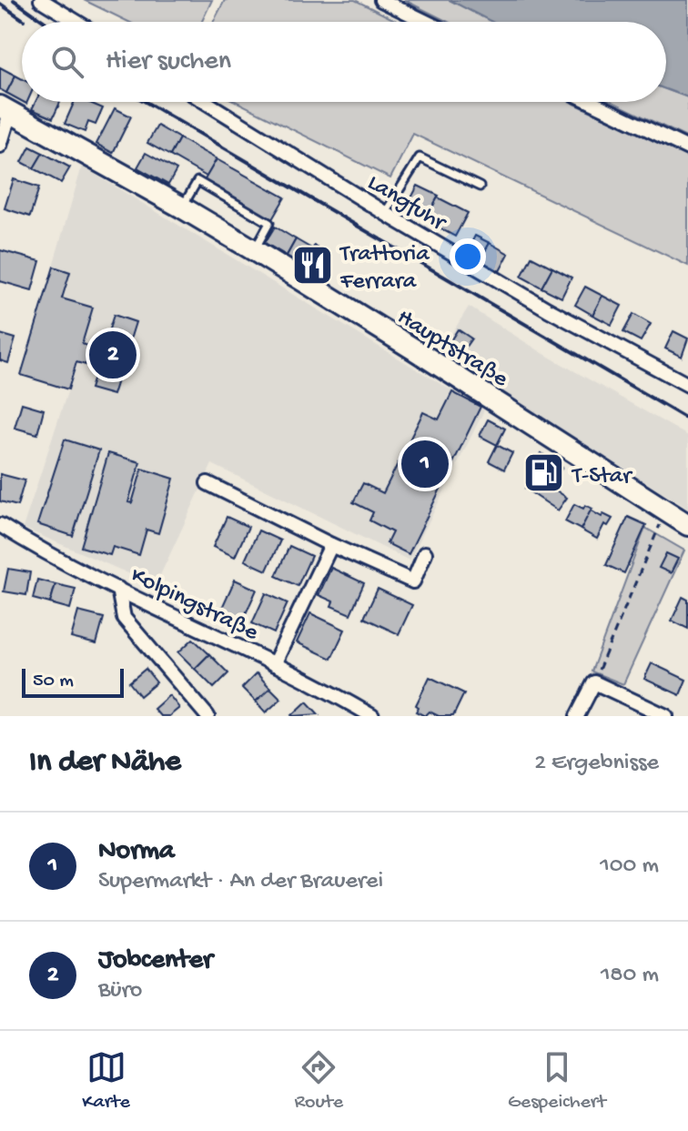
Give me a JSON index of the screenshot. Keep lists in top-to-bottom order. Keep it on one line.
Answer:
{"streets":{"main road":["Hauptstraße"],"street":["Langfuhr","Kolpingstraße"]},"places":{"restaurant":["Trattoria Ferrara"],"fuel station":["T-Star"]},"scale_bar":"50 m","page":{"search":"Hier suchen","pins":["2","1"],"scale":"50 m","heading":["In der Nähe","2 Ergebnisse"],"list":[{"mark":"1","name":"Norma","note":"Supermarkt · An der Brauerei","value":"100 m"},{"mark":"2","name":"Jobcenter","note":"Büro","value":"180 m"}],"nav":["Karte","Route","Gespeichert"]}}
